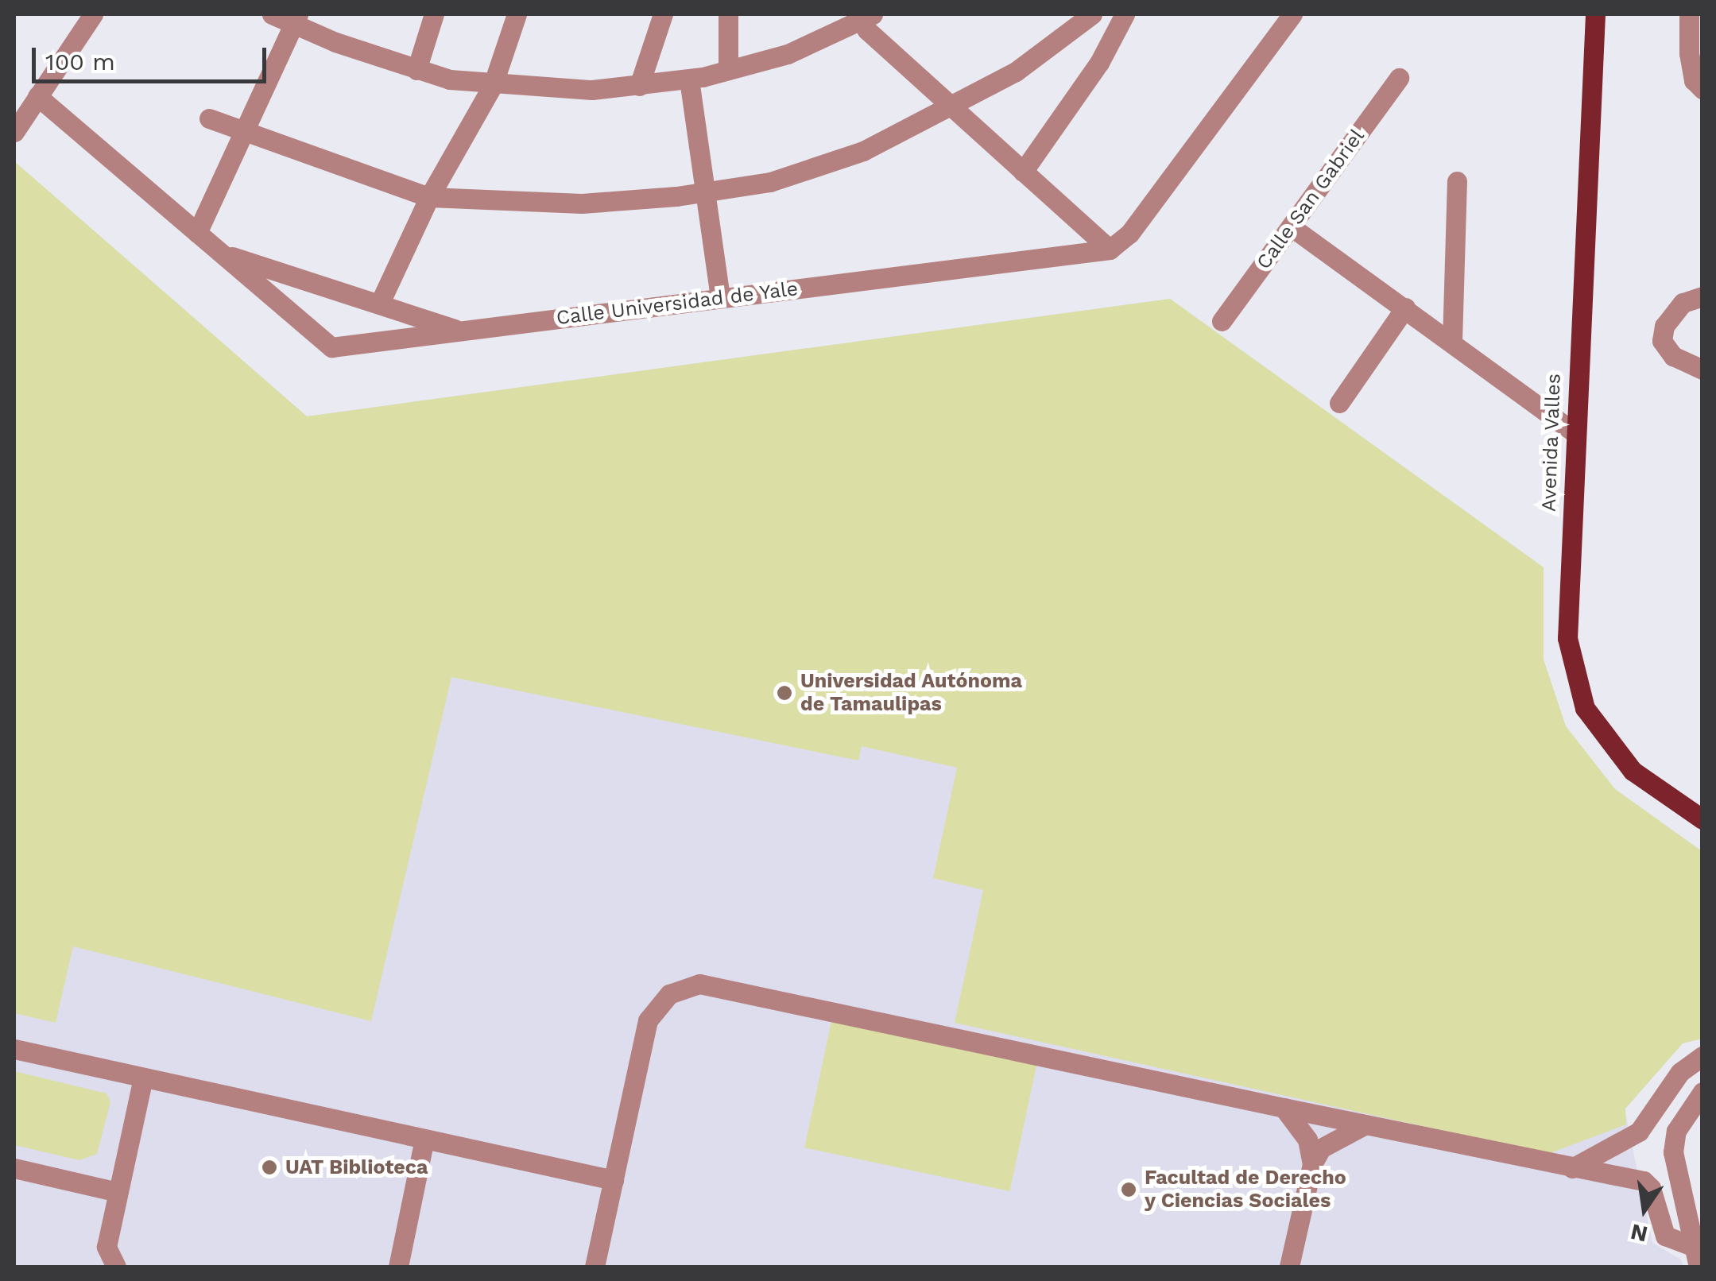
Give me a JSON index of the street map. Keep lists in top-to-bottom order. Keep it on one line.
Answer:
{"streets":{"main road":["Avenida Valles"],"street":["Calle San Gabriel","Calle Universidad de Yale"]},"places":["Universidad Autónoma de Tamaulipas","UAT Biblioteca","Facultad de Derecho y Ciencias Sociales"],"scale_bar":"100 m","north":"bottom"}
